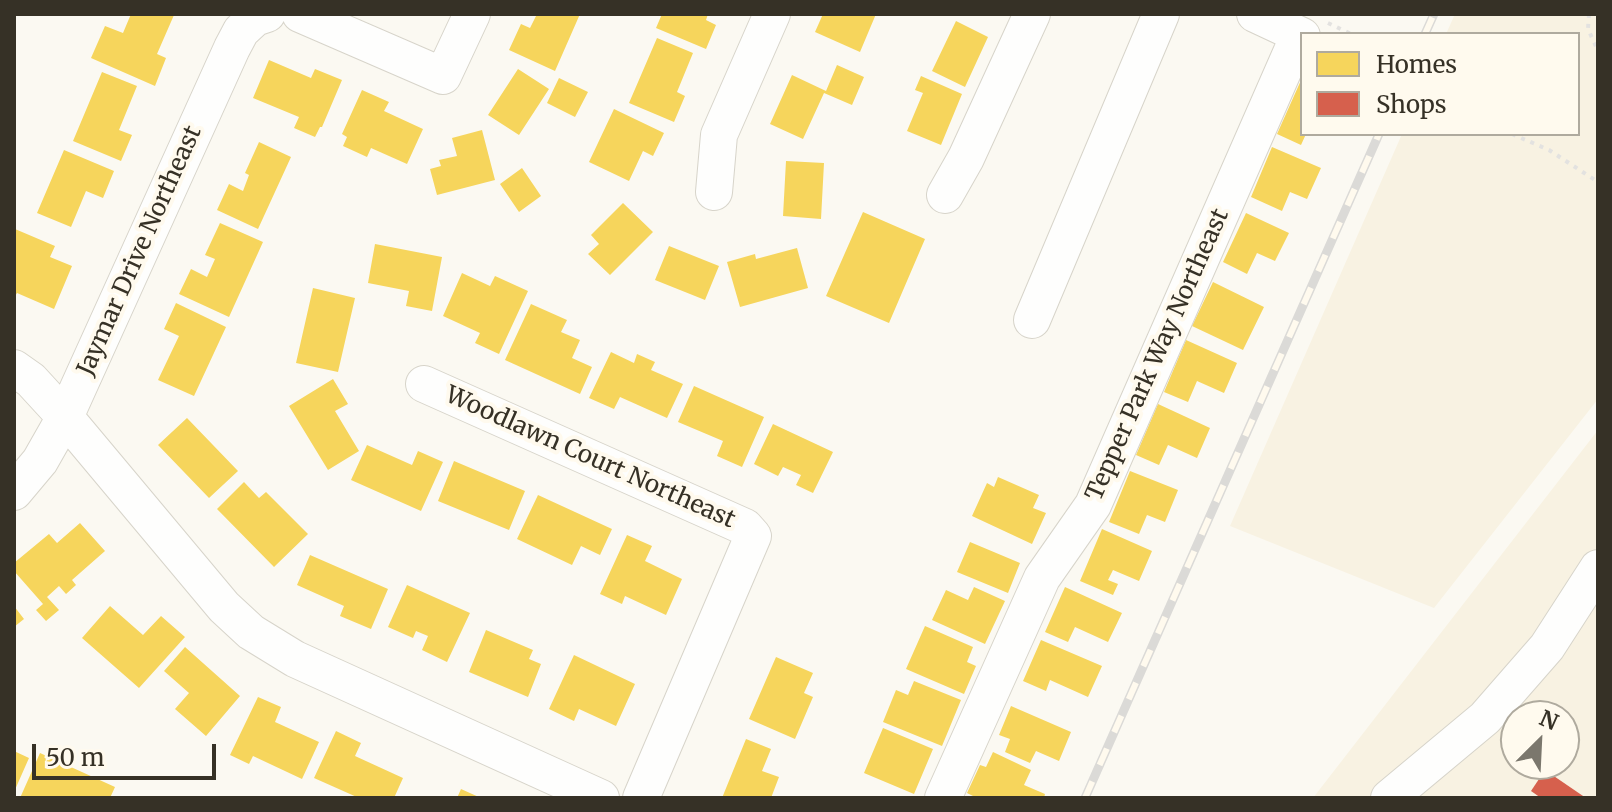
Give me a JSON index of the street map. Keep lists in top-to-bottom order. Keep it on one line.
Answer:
{"streets":{"street":["Jaymar Drive Northeast","Tepper Park Way Northeast","Woodlawn Court Northeast"]},"legend":["Homes","Shops"],"scale_bar":"50 m","north":"top right"}
